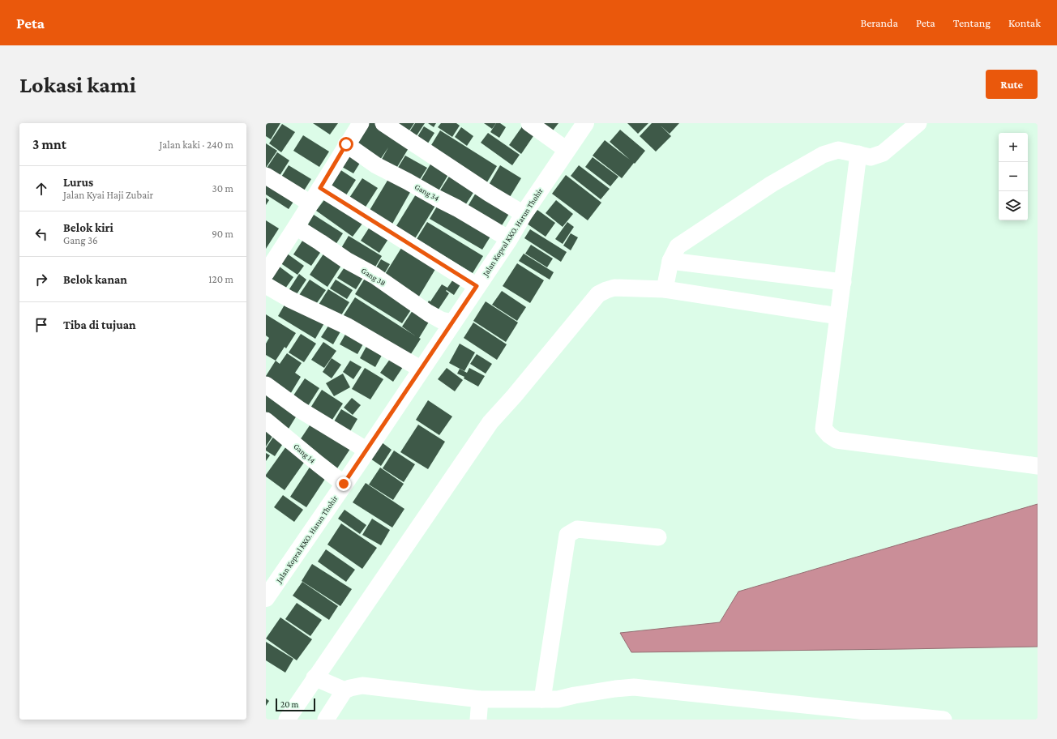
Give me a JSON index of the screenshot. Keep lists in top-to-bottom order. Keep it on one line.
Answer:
{"streets":{"main road":["Jalan Kopral KKO. Harun Thohir"],"street":["Gang 34","Gang 38","Gang 14"]},"crossings":[["Gang 34","Jalan Kopral KKO. Harun Thohir"],["Jalan Kopral KKO. Harun Thohir","Gang 38"],["Jalan Kopral KKO. Harun Thohir","Gang 14"]],"scale_bar":"20 m","page":{"header":"Peta","nav":["Beranda","Peta","Tentang","Kontak"],"buttons":"Rute","title":"Lokasi kami","heading":["3 mnt","Jalan kaki · 240 m"],"map_buttons":["+","−"],"list":[["Lurus","Jalan Kyai Haji Zubair","30 m"],["Belok kiri","Gang 36","90 m"],["Belok kanan","120 m"],"Tiba di tujuan"],"scale":"20 m"}}
